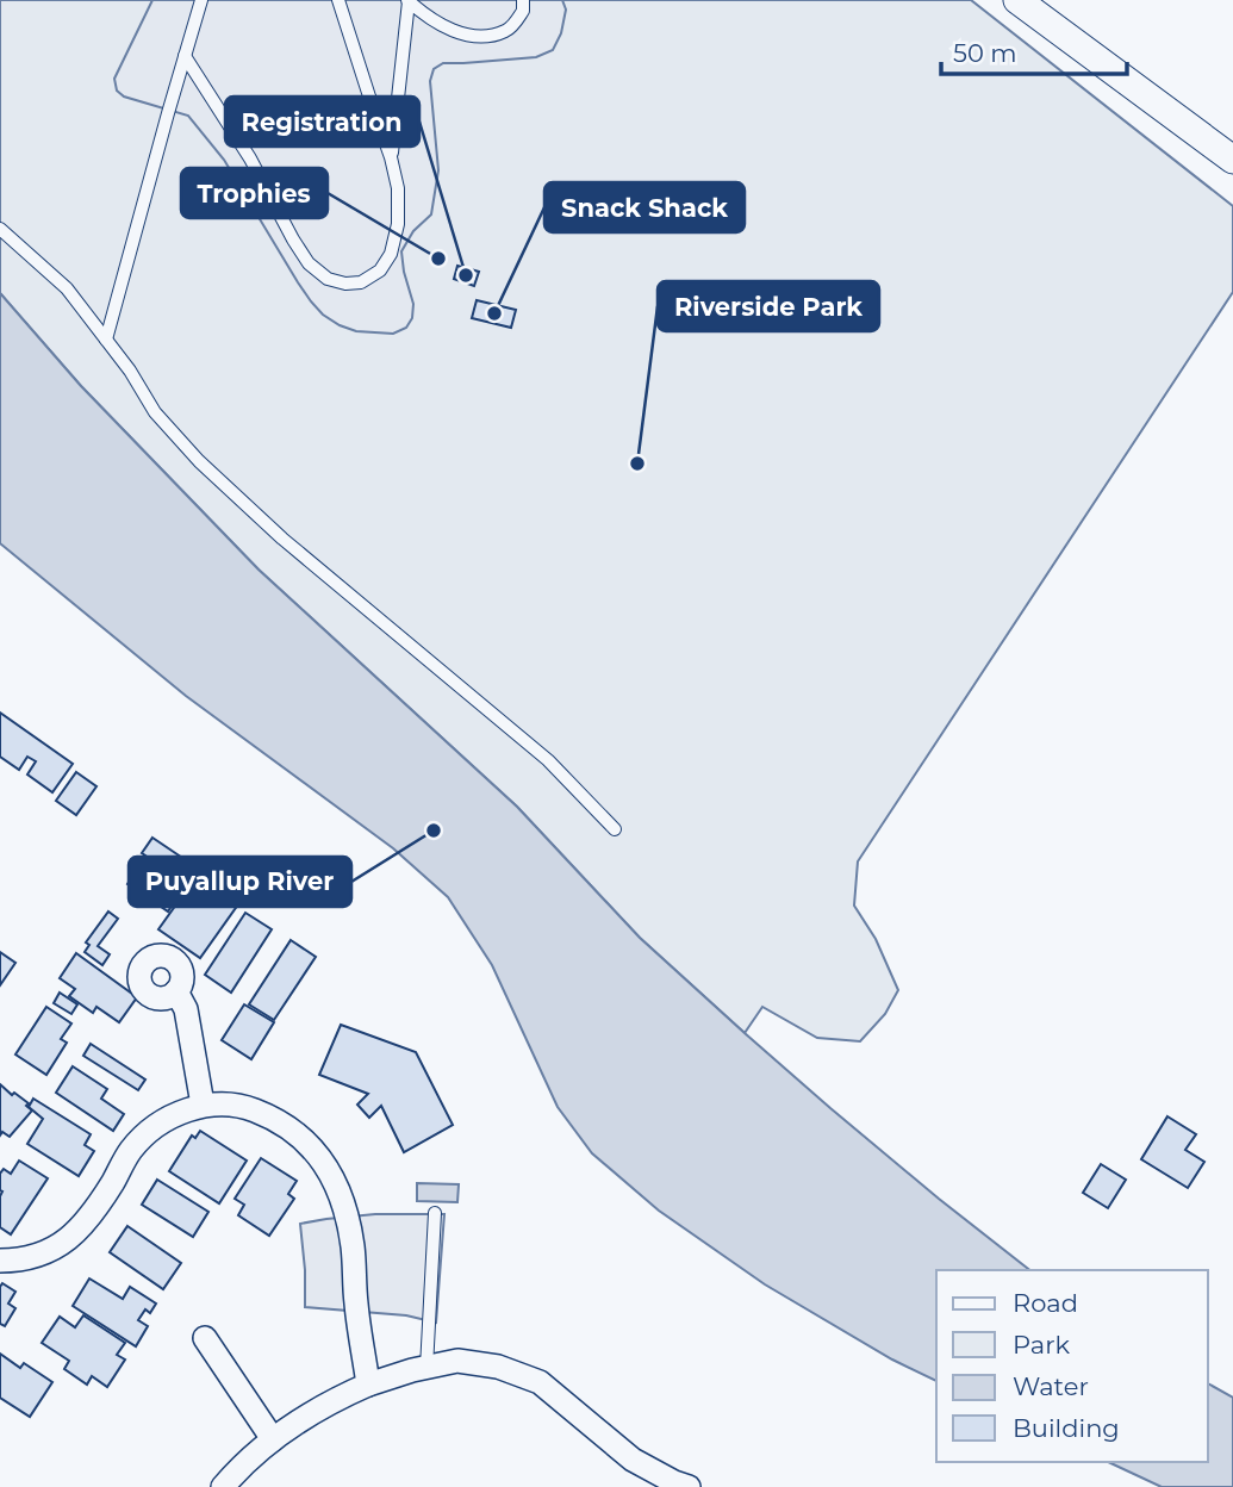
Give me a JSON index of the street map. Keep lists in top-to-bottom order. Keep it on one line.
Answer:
{"places":["Trophies","Registration","Snack Shack","Riverside Park","Puyallup River"],"legend":["Road","Park","Water","Building"],"scale_bar":"50 m"}
